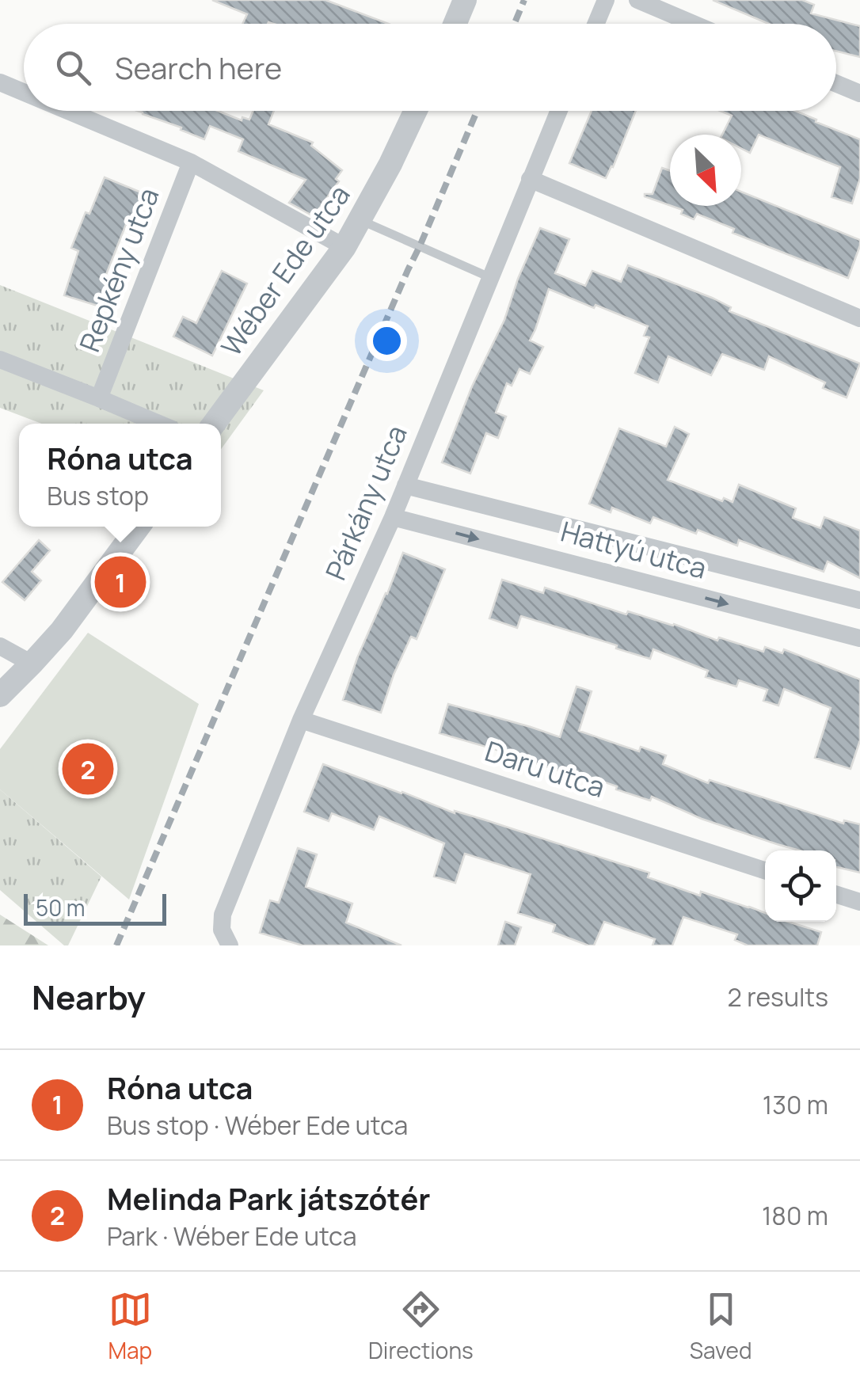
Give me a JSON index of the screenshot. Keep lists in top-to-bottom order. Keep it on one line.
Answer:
{"streets":{"street":["Repkény utca","Wéber Ede utca","Párkány utca","Hattyú utca","Daru utca"]},"crossings":[["Párkány utca","Hattyú utca"],["Párkány utca","Daru utca"]],"scale_bar":"50 m","north":"bottom right","page":{"search":"Search here","popup":["Róna utca","Bus stop"],"pins":["1","2"],"scale":"50 m","heading":["Nearby","2 results"],"list":[{"mark":"1","name":"Róna utca","note":"Bus stop · Wéber Ede utca","value":"130 m"},{"mark":"2","name":"Melinda Park játszótér","note":"Park · Wéber Ede utca","value":"180 m"}],"nav":["Map","Directions","Saved"]}}
